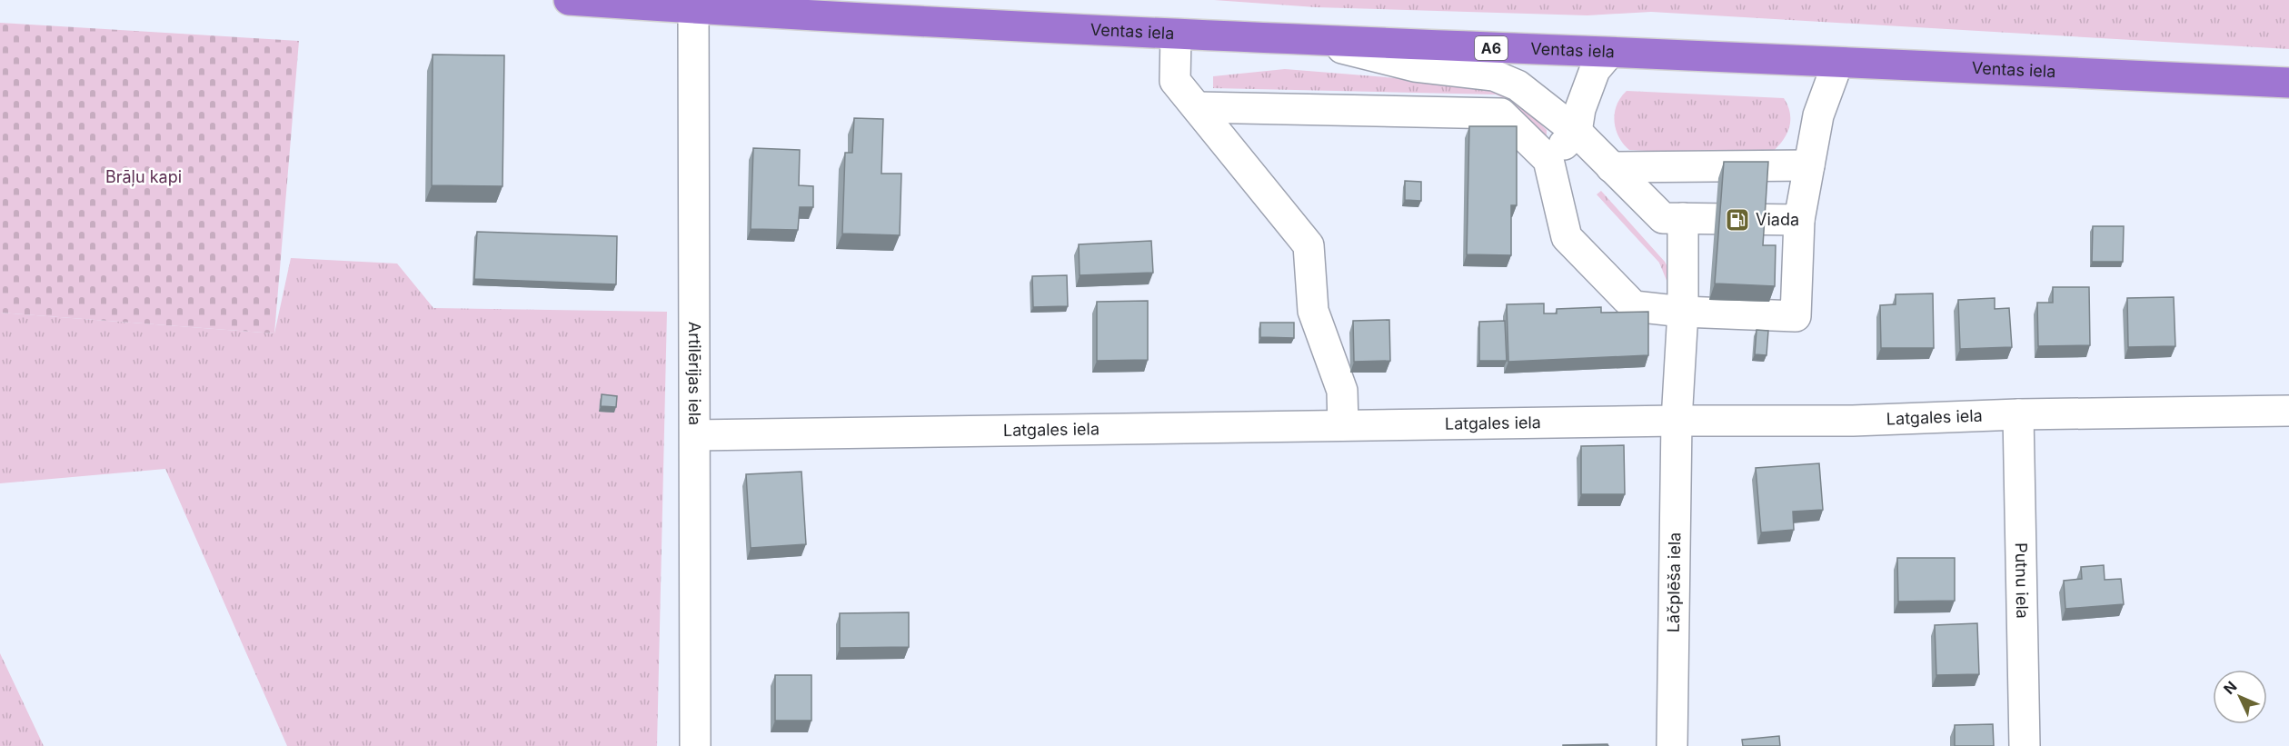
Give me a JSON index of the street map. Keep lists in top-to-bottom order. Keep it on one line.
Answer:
{"streets":{"highway":["Ventas iela","A6"],"street":["Artilērijas iela","Latgales iela","Putnu iela","Lāčplēša iela"]},"crossings":[["Ventas iela","A6"],["Ventas iela","Artilērijas iela"],["A6","Artilērijas iela"],["Artilērijas iela","Latgales iela"],["Latgales iela","Putnu iela"],["Latgales iela","Lāčplēša iela"]],"parks":["Brāļu kapi"],"places":{"fuel station":["Viada"]},"north":"top left"}
